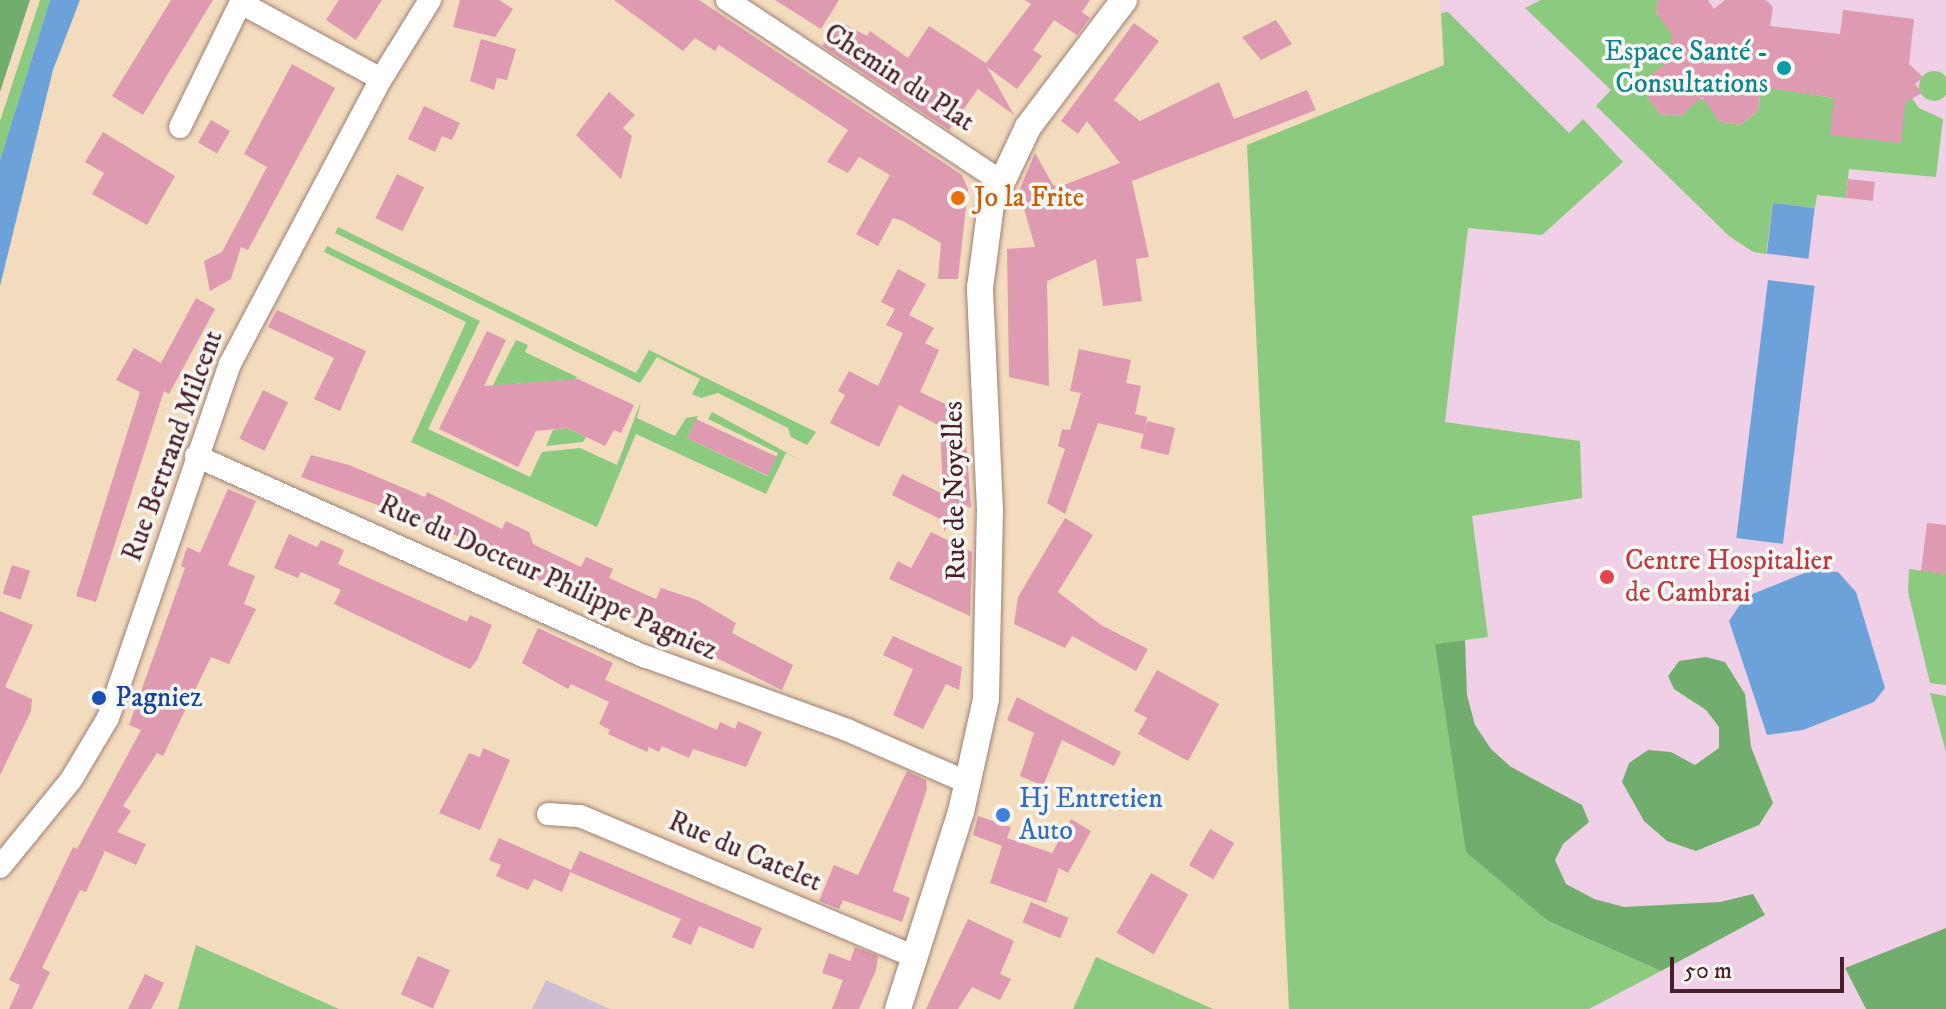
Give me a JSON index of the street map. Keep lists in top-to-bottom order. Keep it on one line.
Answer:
{"streets":{"street":["Chemin du Plat","Rue Bertrand Milcent","Rue de Noyelles","Rue du Docteur Philippe Pagniez","Rue du Catelet"]},"crossings":[["Chemin du Plat","Rue de Noyelles"],["Rue Bertrand Milcent","Rue du Docteur Philippe Pagniez"],["Rue de Noyelles","Rue du Docteur Philippe Pagniez"],["Rue de Noyelles","Rue du Catelet"]],"places":["Espace Santé - Consultations","Jo la Frite","Centre Hospitalier de Cambrai","Pagniez","Hj Entretien Auto"],"scale_bar":"50 m"}
